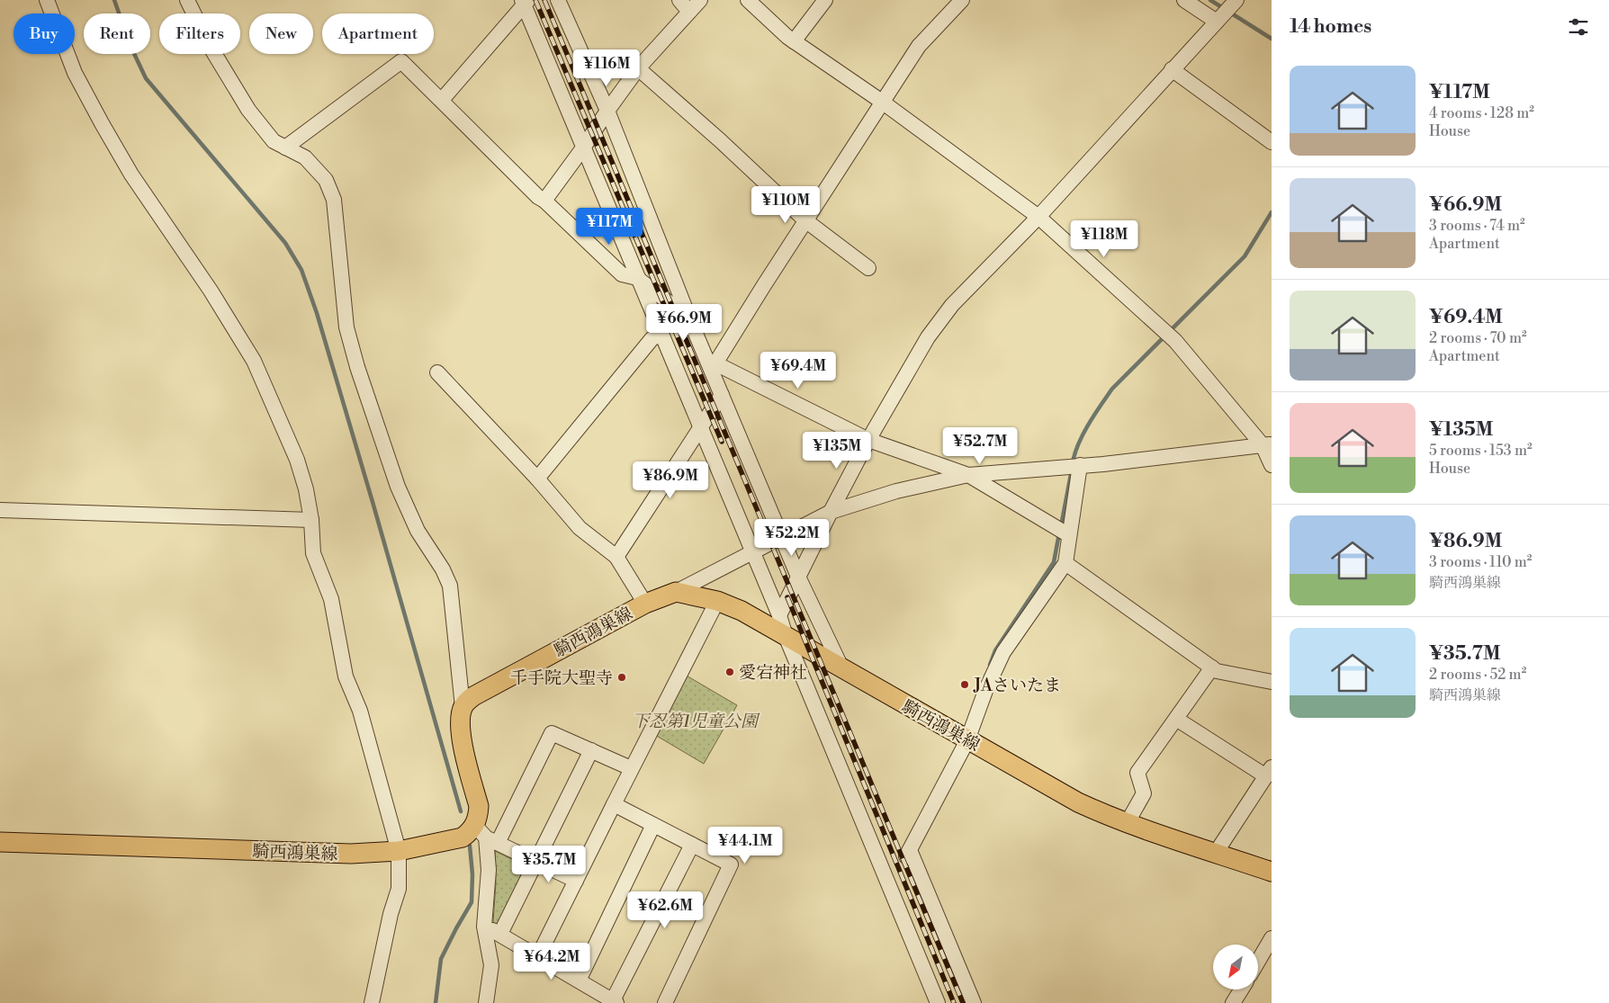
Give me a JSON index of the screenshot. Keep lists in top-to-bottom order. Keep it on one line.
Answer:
{"streets":{"main road":["騎西鴻巣線"]},"parks":["下忍第1児童公園"],"places":["愛宕神社","千手院大聖寺","JAさいたま"],"north":"bottom left","page":{"heading":"14 homes","chip":["Buy","Rent","Filters","New","Apartment"],"price":["¥116M","¥110M","¥117M","¥118M","¥66.9M","¥69.4M","¥52.7M","¥135M","¥86.9M","¥52.2M","¥44.1M","¥35.7M","¥62.6M","¥64.2M"],"list":[{"name":"¥117M","note":"4 rooms · 128 m² · House"},{"name":"¥66.9M","note":"3 rooms · 74 m² · Apartment"},{"name":"¥69.4M","note":"2 rooms · 70 m² · Apartment"},{"name":"¥135M","note":"5 rooms · 153 m² · House"},{"name":"¥86.9M","note":"3 rooms · 110 m² · 騎西鴻巣線"},{"name":"¥35.7M","note":"2 rooms · 52 m² · 騎西鴻巣線"}]}}
